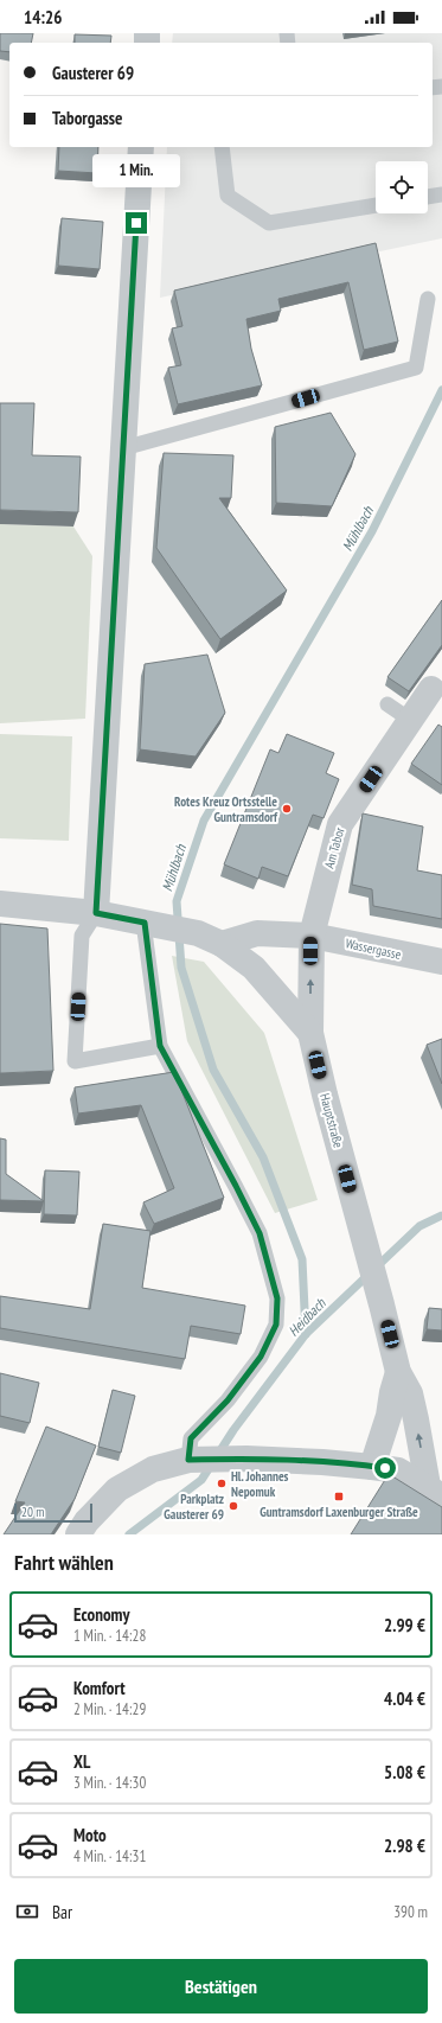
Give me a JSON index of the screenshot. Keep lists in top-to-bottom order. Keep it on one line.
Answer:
{"streets":{"street":["Am Tabor","Wassergasse","Hauptstraße"]},"crossings":[["Am Tabor","Wassergasse"],["Am Tabor","Hauptstraße"],["Wassergasse","Hauptstraße"]],"water":["Mühlbach","Heidbach"],"places":{"other":["Rotes Kreuz Ortsstelle Guntramsdorf","Hl. Johannes Nepomuk","Parkplatz Gausterer 69"],"transit":["Guntramsdorf Laxenburger Straße"]},"scale_bar":"20 m","page":{"status":"14:26","banner":["Gausterer 69","Taborgasse"],"bubble":"1 Min.","scale":"20 m","heading":"Fahrt wählen","list":[{"name":"Economy","note":"1 Min. · 14:28","value":"2.99 €"},{"name":"Komfort","note":"2 Min. · 14:29","value":"4.04 €"},{"name":"XL","note":"3 Min. · 14:30","value":"5.08 €"},{"name":"Moto","note":"4 Min. · 14:31","value":"2.98 €"}],"pay":["Bar","390 m"],"buttons":"Bestätigen"}}
